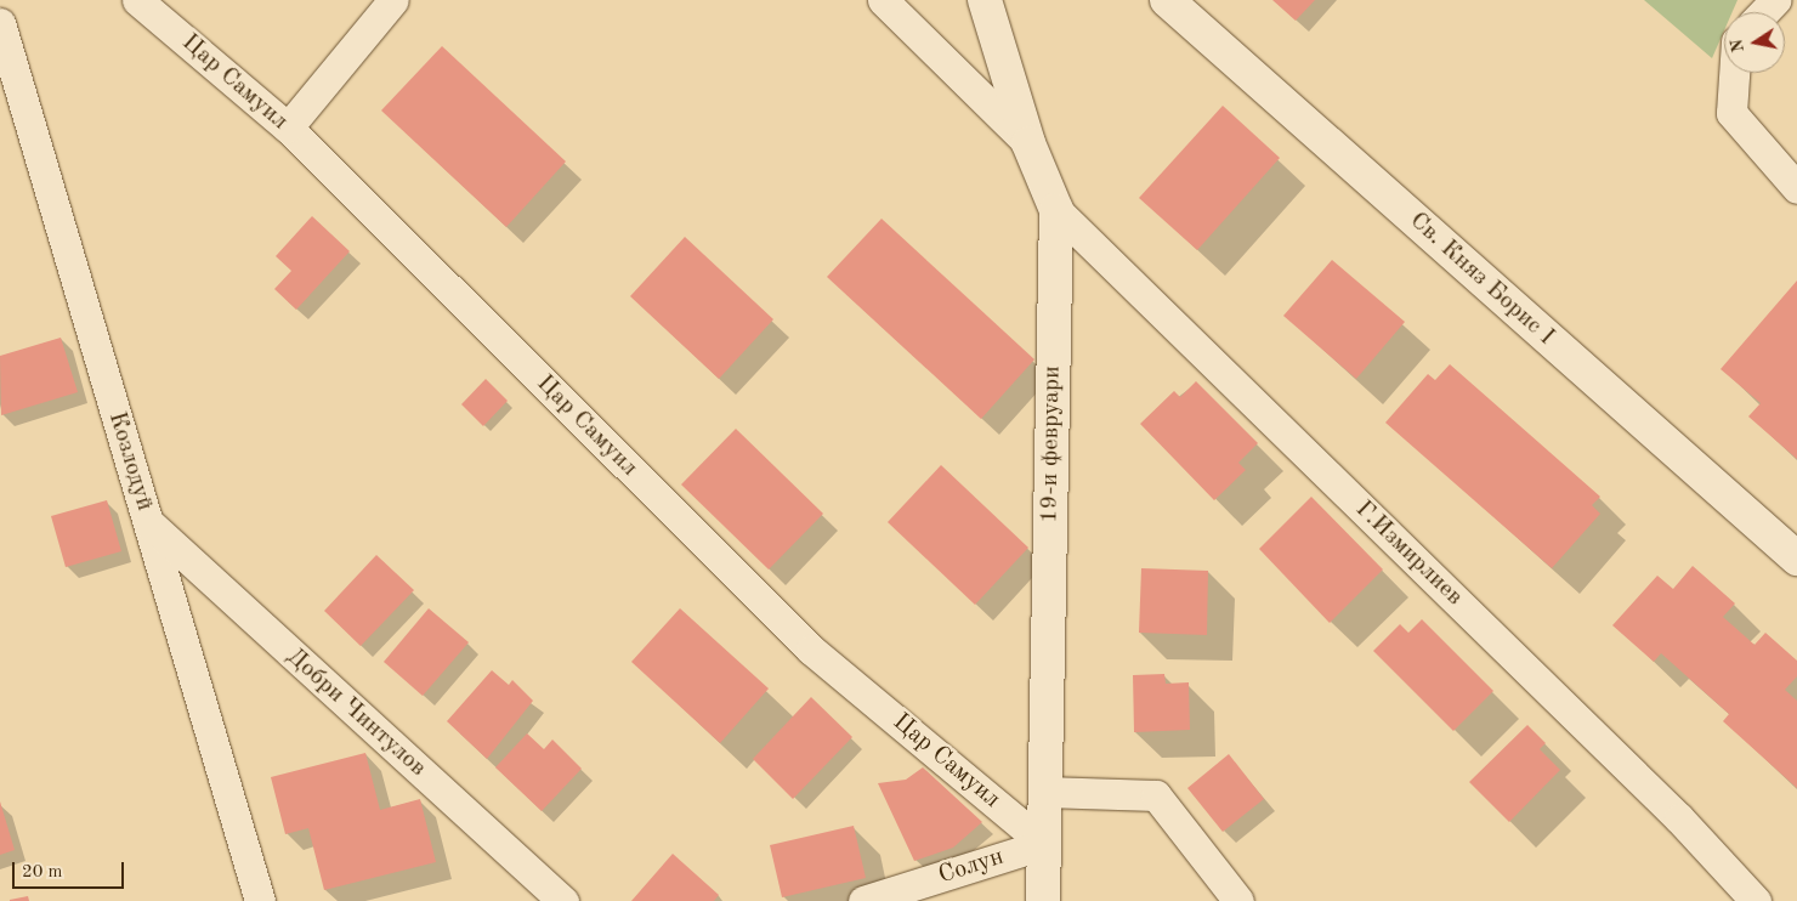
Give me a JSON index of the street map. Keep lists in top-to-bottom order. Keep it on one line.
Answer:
{"streets":{"street":["Цар Самуил","Св. Княз Борис I","19-и февруари","Козлодуй","Г.Измирлиев","Добри Чинтулов","Солун"]},"crossings":[["Цар Самуил","19-и февруари"],["Цар Самуил","Солун"],["19-и февруари","Г.Измирлиев"],["19-и февруари","Солун"],["Козлодуй","Добри Чинтулов"]],"scale_bar":"20 m","north":"left"}
